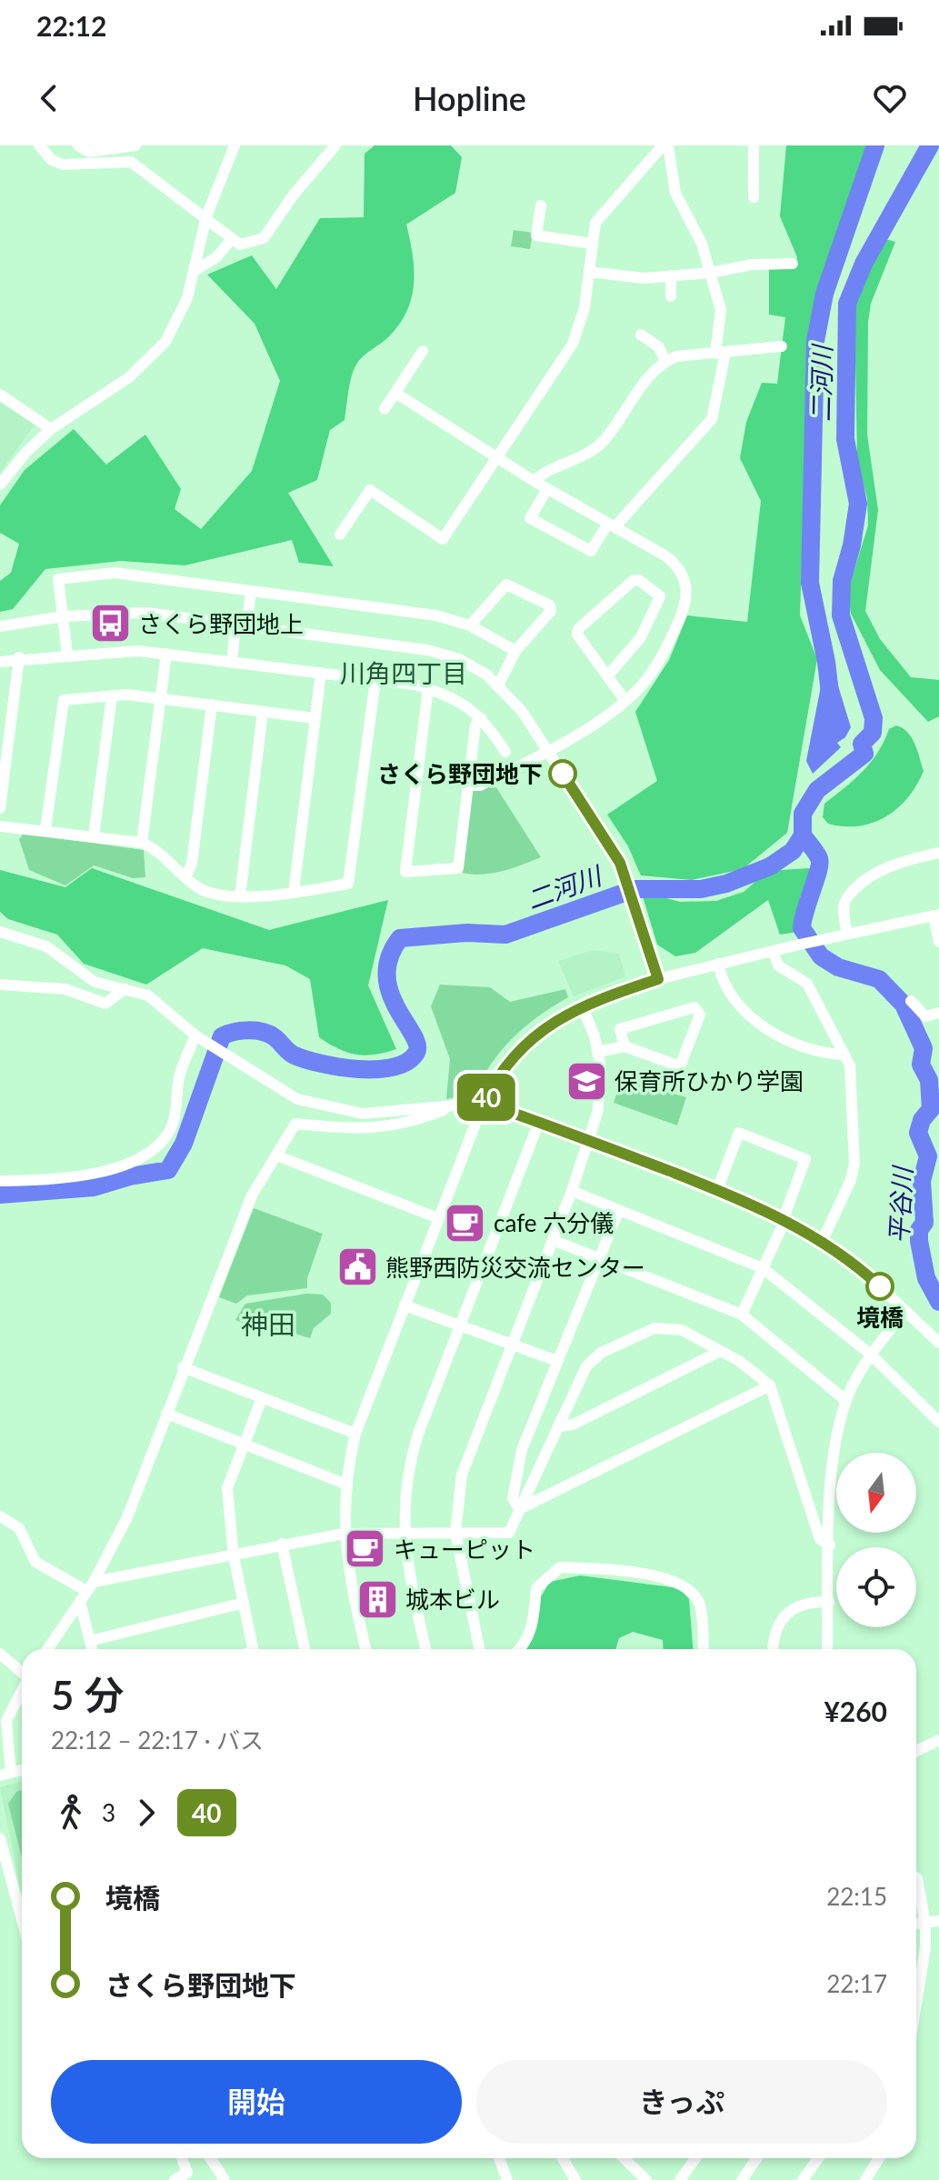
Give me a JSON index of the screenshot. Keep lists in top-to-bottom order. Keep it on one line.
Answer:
{"districts":["川角四丁目","神田"],"water":["二河川","平谷川"],"places":{"bus stop":["さくら野団地上"],"other":["さくら野団地下","境橋"],"school or university":["保育所ひかり学園"],"cafe":["cafe 六分儀","キューピット"],"public building":["熊野西防災交流センター"],"building":["城本ビル"]},"lines":["bus line 40"],"north":"bottom","page":{"status":"22:12","header":"Hopline","on_map":"40","heading":["5 分","22:12 – 22:17 · バス","¥260"],"legs":["3","40"],"list":[{"name":"境橋","value":"22:15"},{"name":"さくら野団地下","value":"22:17"}],"buttons":["開始","きっぷ"]}}
